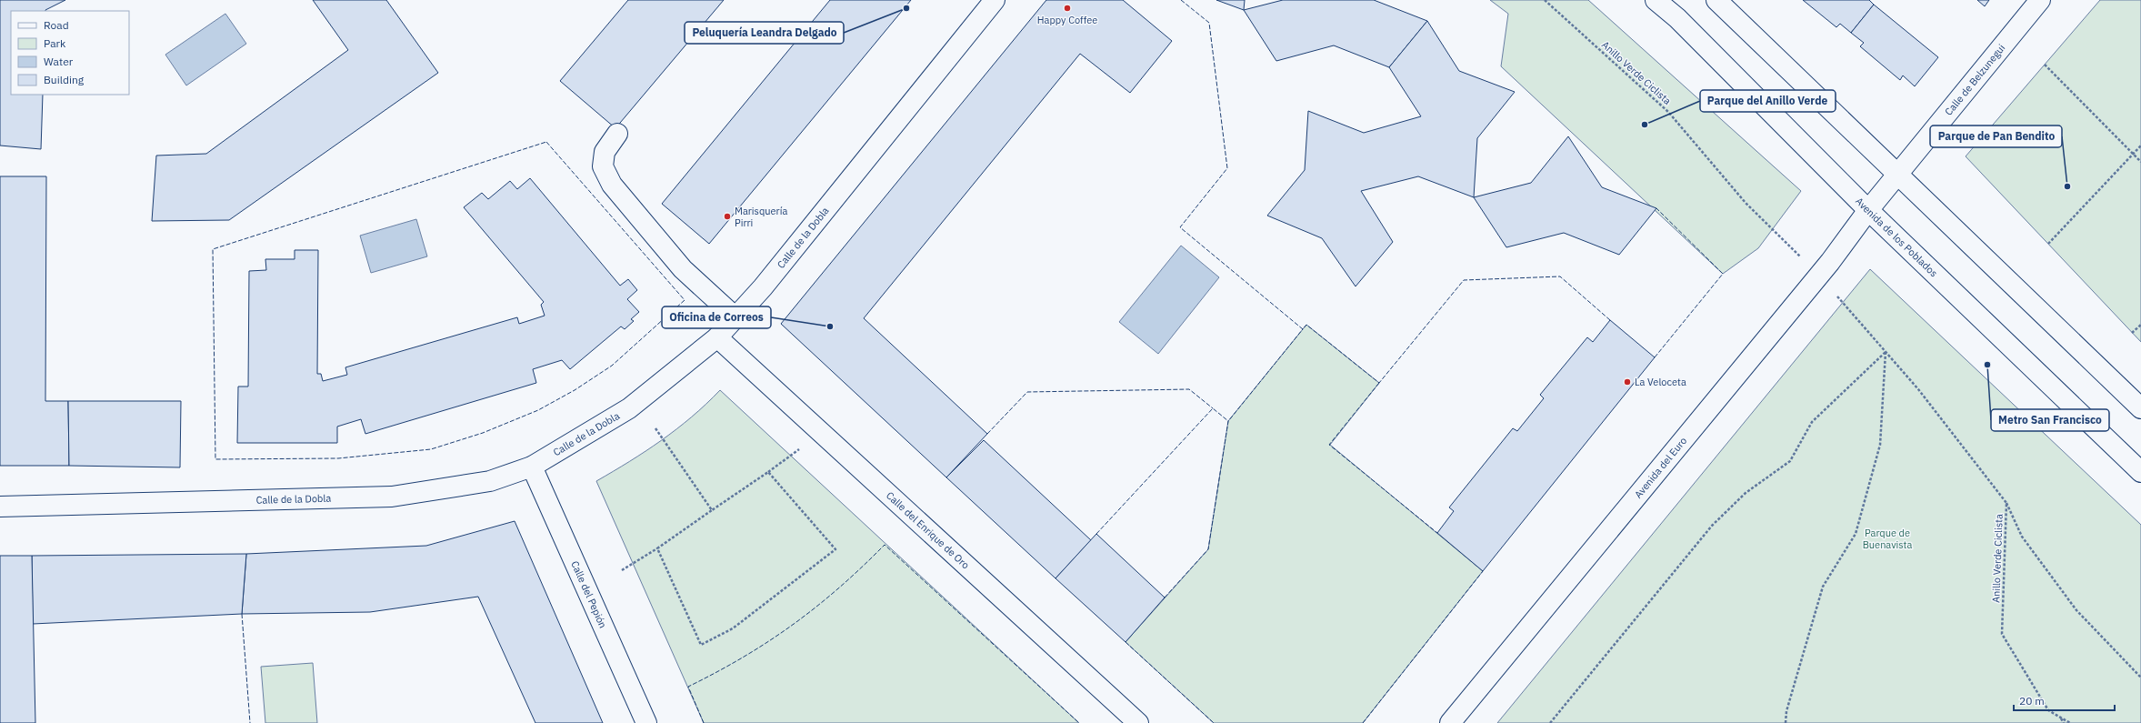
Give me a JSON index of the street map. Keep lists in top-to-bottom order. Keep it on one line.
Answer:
{"streets":{"street":["Calle de Belzunegui","Calle de la Dobla","Avenida de los Poblados","Avenida del Euro","Calle del Enrique de Oro","Calle del Pepión"],"path":["Anillo Verde Ciclista"]},"crossings":[["Calle de Belzunegui","Avenida de los Poblados"],["Calle de Belzunegui","Avenida del Euro"],["Calle de la Dobla","Calle del Enrique de Oro"],["Calle de la Dobla","Calle del Pepión"],["Avenida de los Poblados","Avenida del Euro"]],"parks":["Parque de Buenavista"],"places":["Peluquería Leandra Delgado","Happy Coffee","Parque del Anillo Verde","Parque de Pan Bendito","Marisquería Pirri","Oficina de Correos","Metro San Francisco","La Veloceta"],"legend":["Road","Park","Water","Building"],"scale_bar":"20 m"}
